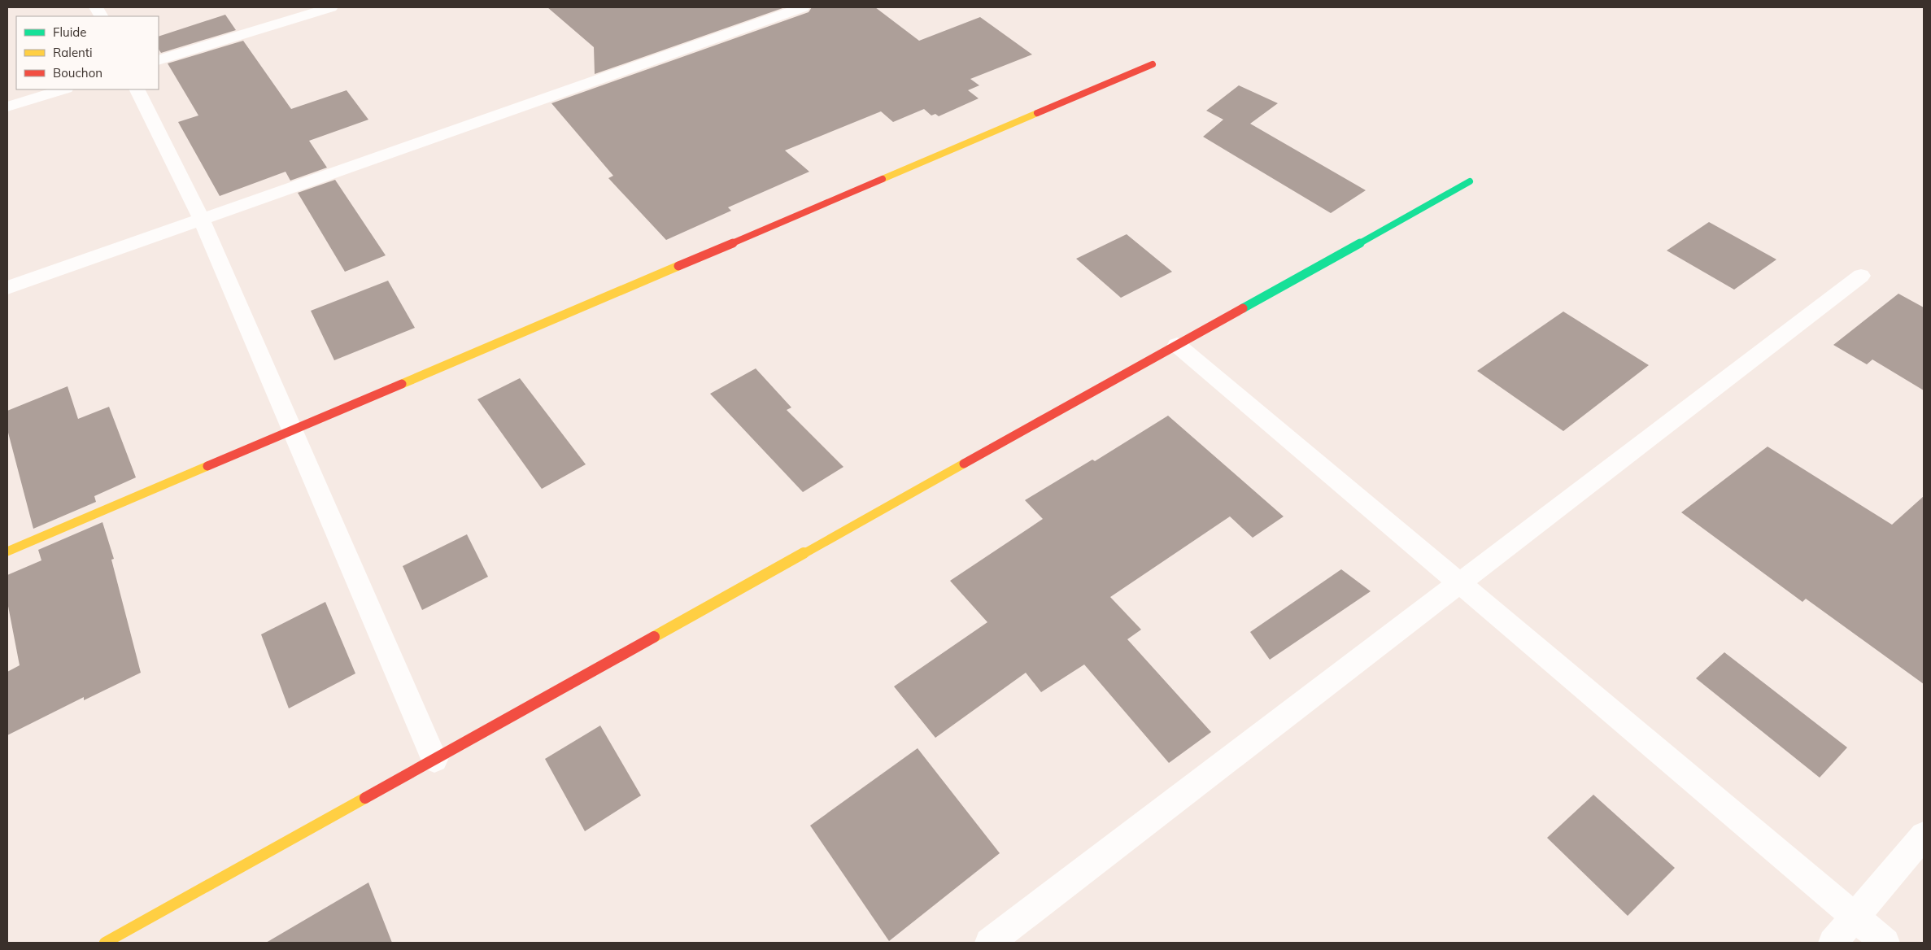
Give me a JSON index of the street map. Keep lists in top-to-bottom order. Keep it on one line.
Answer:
{"legend":["Fluide","Ralenti","Bouchon"]}
